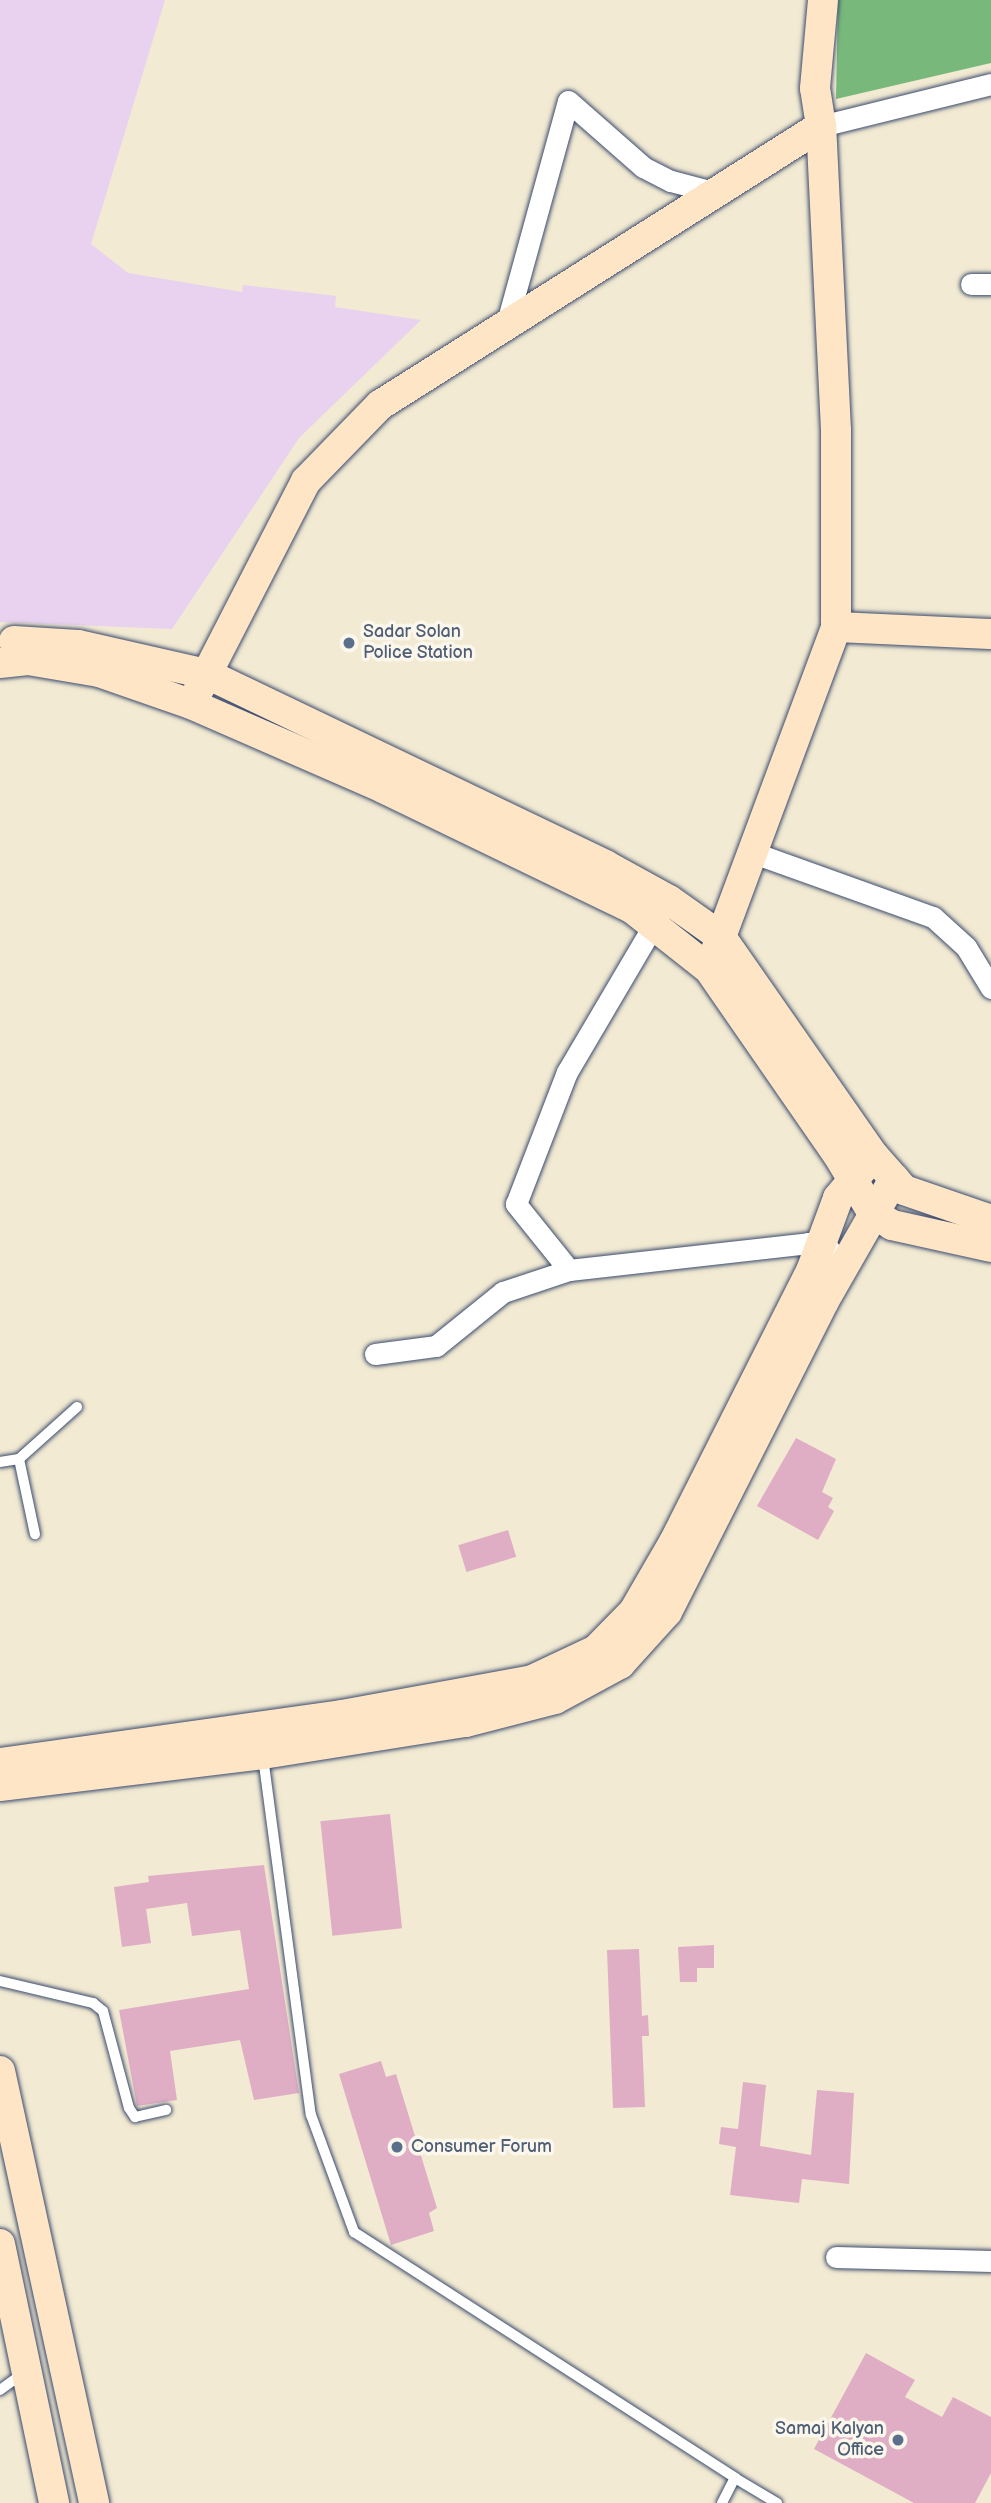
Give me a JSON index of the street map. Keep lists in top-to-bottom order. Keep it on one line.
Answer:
{"places":["Sadar Solan Police Station","Consumer Forum","Samaj Kalyan Office"]}
